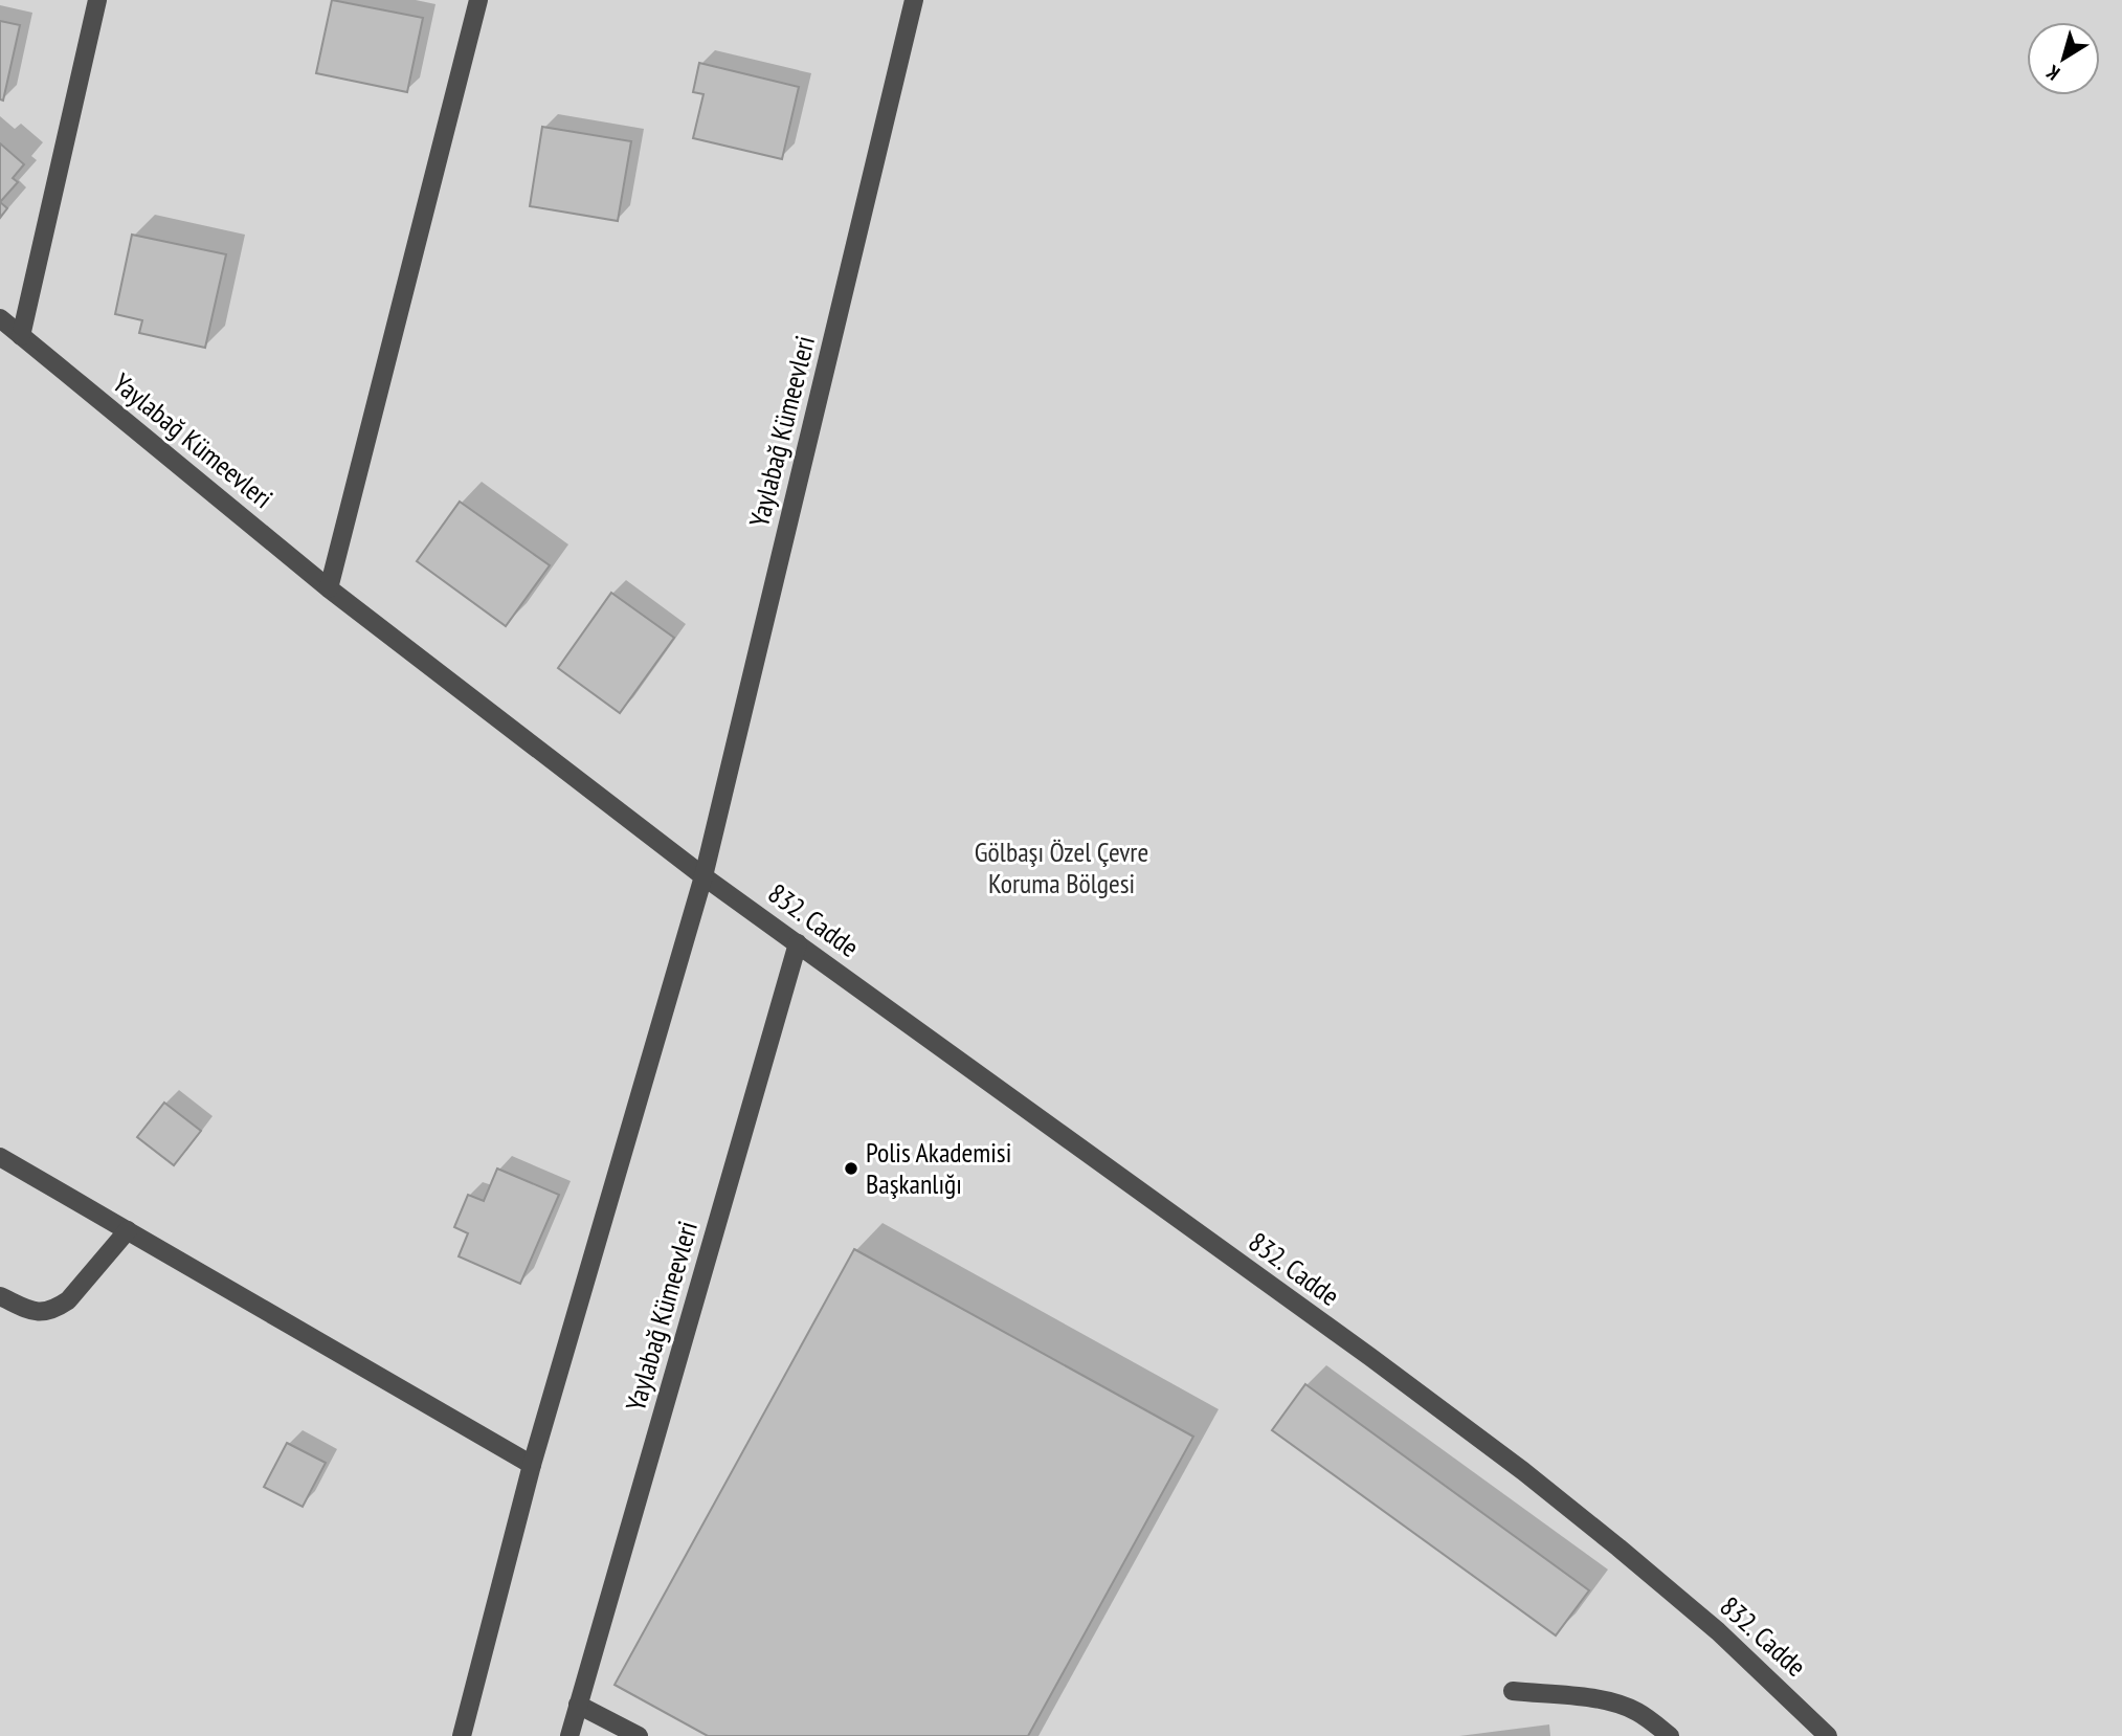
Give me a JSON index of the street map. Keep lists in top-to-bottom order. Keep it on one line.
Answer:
{"streets":{"street":["Yaylabağ Kümeevleri","832. Cadde"]},"crossings":[["Yaylabağ Kümeevleri","832. Cadde"]],"parks":["Gölbaşı Özel Çevre Koruma Bölgesi"],"places":["Polis Akademisi Başkanlığı"],"north":"bottom left"}
